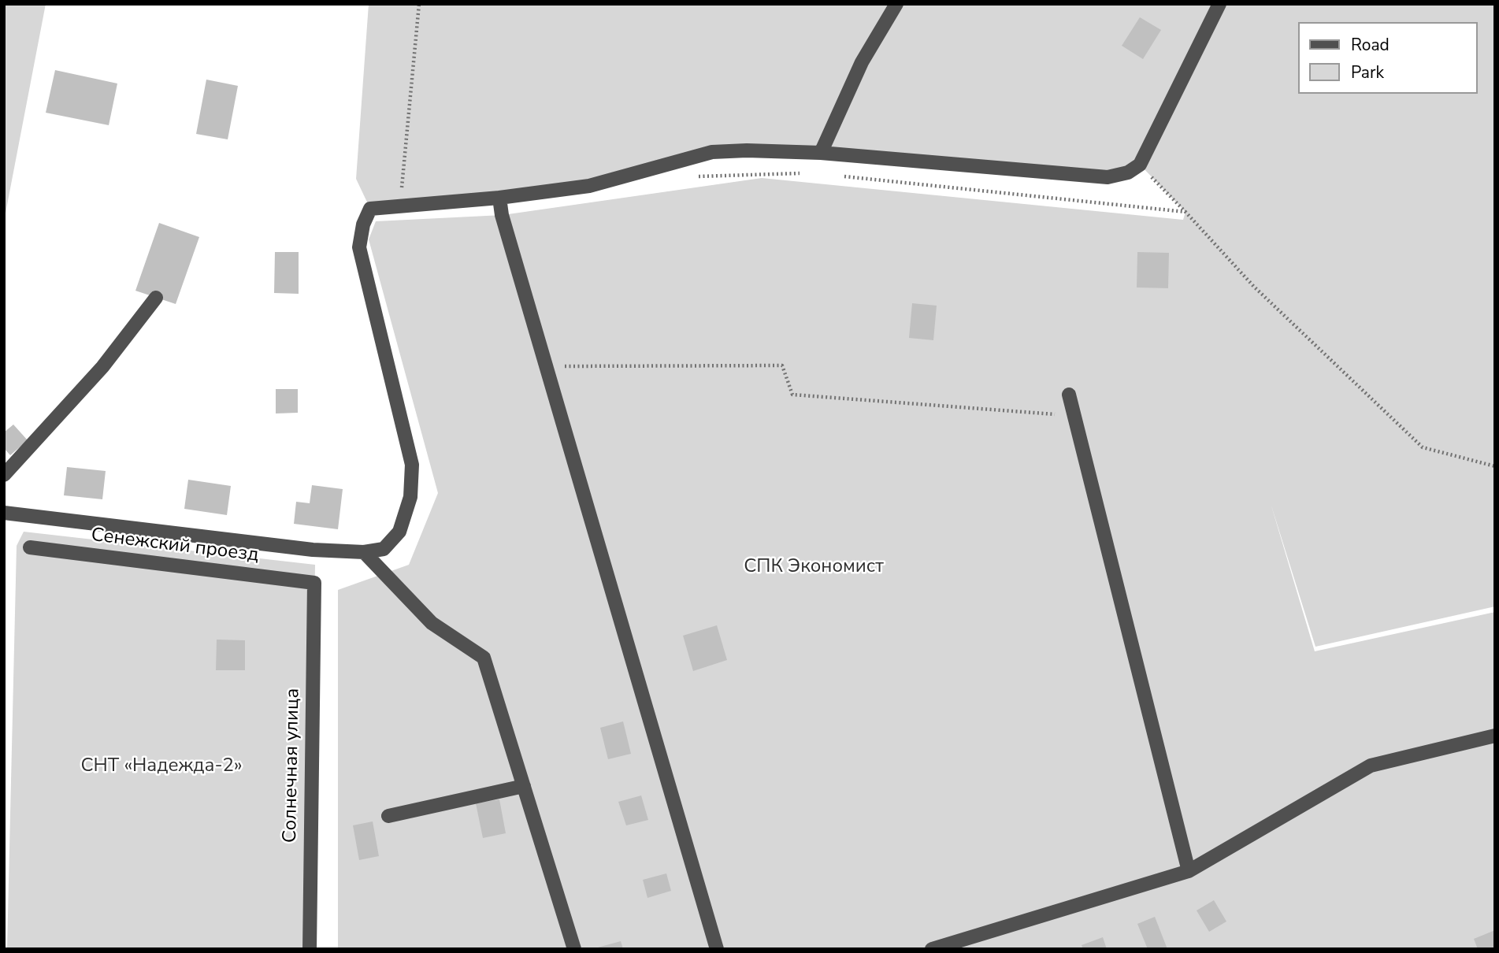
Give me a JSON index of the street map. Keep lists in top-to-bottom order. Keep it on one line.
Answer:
{"streets":{"street":["Сенежский проезд","Солнечная улица"]},"crossings":[["Сенежский проезд","Солнечная улица"]],"parks":["СПК Экономист","СНТ «Надежда-2»"],"legend":["Road","Park"]}
